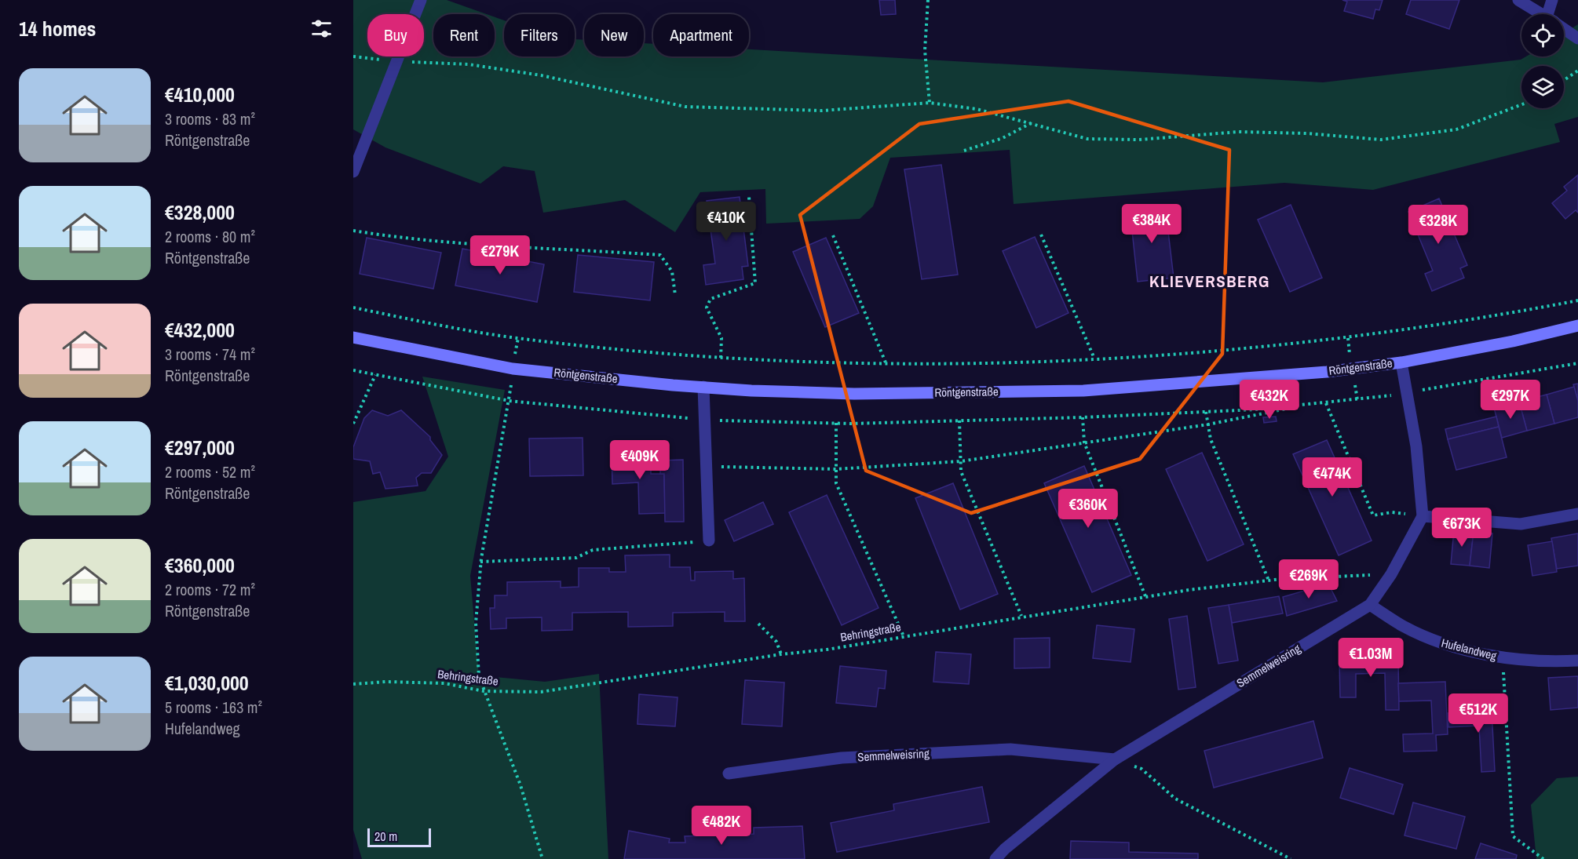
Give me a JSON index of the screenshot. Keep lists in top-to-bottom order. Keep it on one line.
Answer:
{"streets":{"street":["Röntgenstraße","Hufelandweg","Semmelweisring"],"path":["Behringstraße"]},"crossings":[["Behringstraße","Semmelweisring"],["Hufelandweg","Semmelweisring"]],"districts":["KLIEVERSBERG"],"scale_bar":"20 m","page":{"heading":"14 homes","chip":["Buy","Rent","Filters","New","Apartment"],"list":[{"name":"€410,000","note":"3 rooms · 83 m² · Röntgenstraße"},{"name":"€328,000","note":"2 rooms · 80 m² · Röntgenstraße"},{"name":"€432,000","note":"3 rooms · 74 m² · Röntgenstraße"},{"name":"€297,000","note":"2 rooms · 52 m² · Röntgenstraße"},{"name":"€360,000","note":"2 rooms · 72 m² · Röntgenstraße"},{"name":"€1,030,000","note":"5 rooms · 163 m² · Hufelandweg"}],"price":["€410K","€384K","€328K","€279K","€432K","€297K","€409K","€474K","€360K","€673K","€269K","€1.03M","€512K","€482K"],"scale":"20 m"}}
